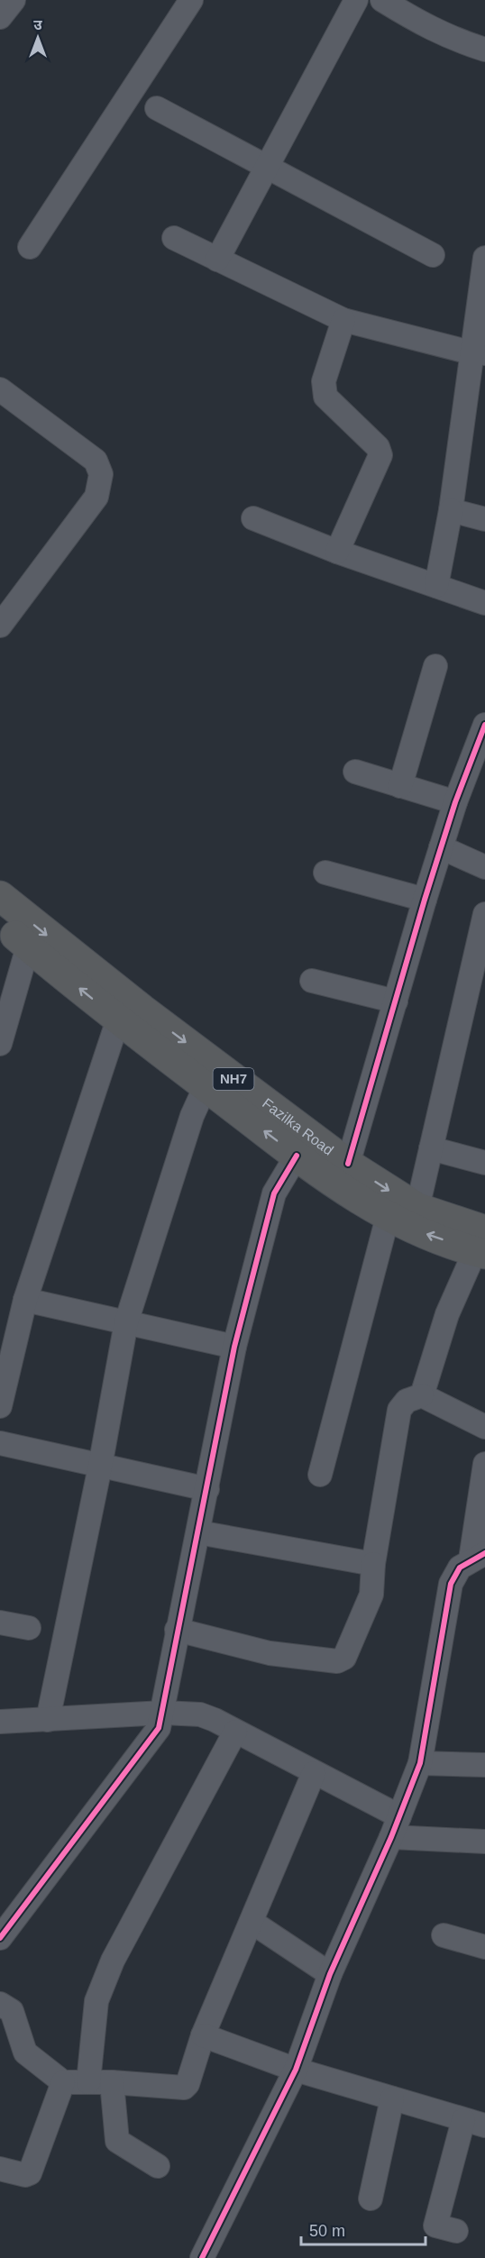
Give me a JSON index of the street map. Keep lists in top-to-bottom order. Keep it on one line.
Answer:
{"streets":{"highway":["NH7","Fazilka Road"]},"scale_bar":"50 m","north":"top"}
